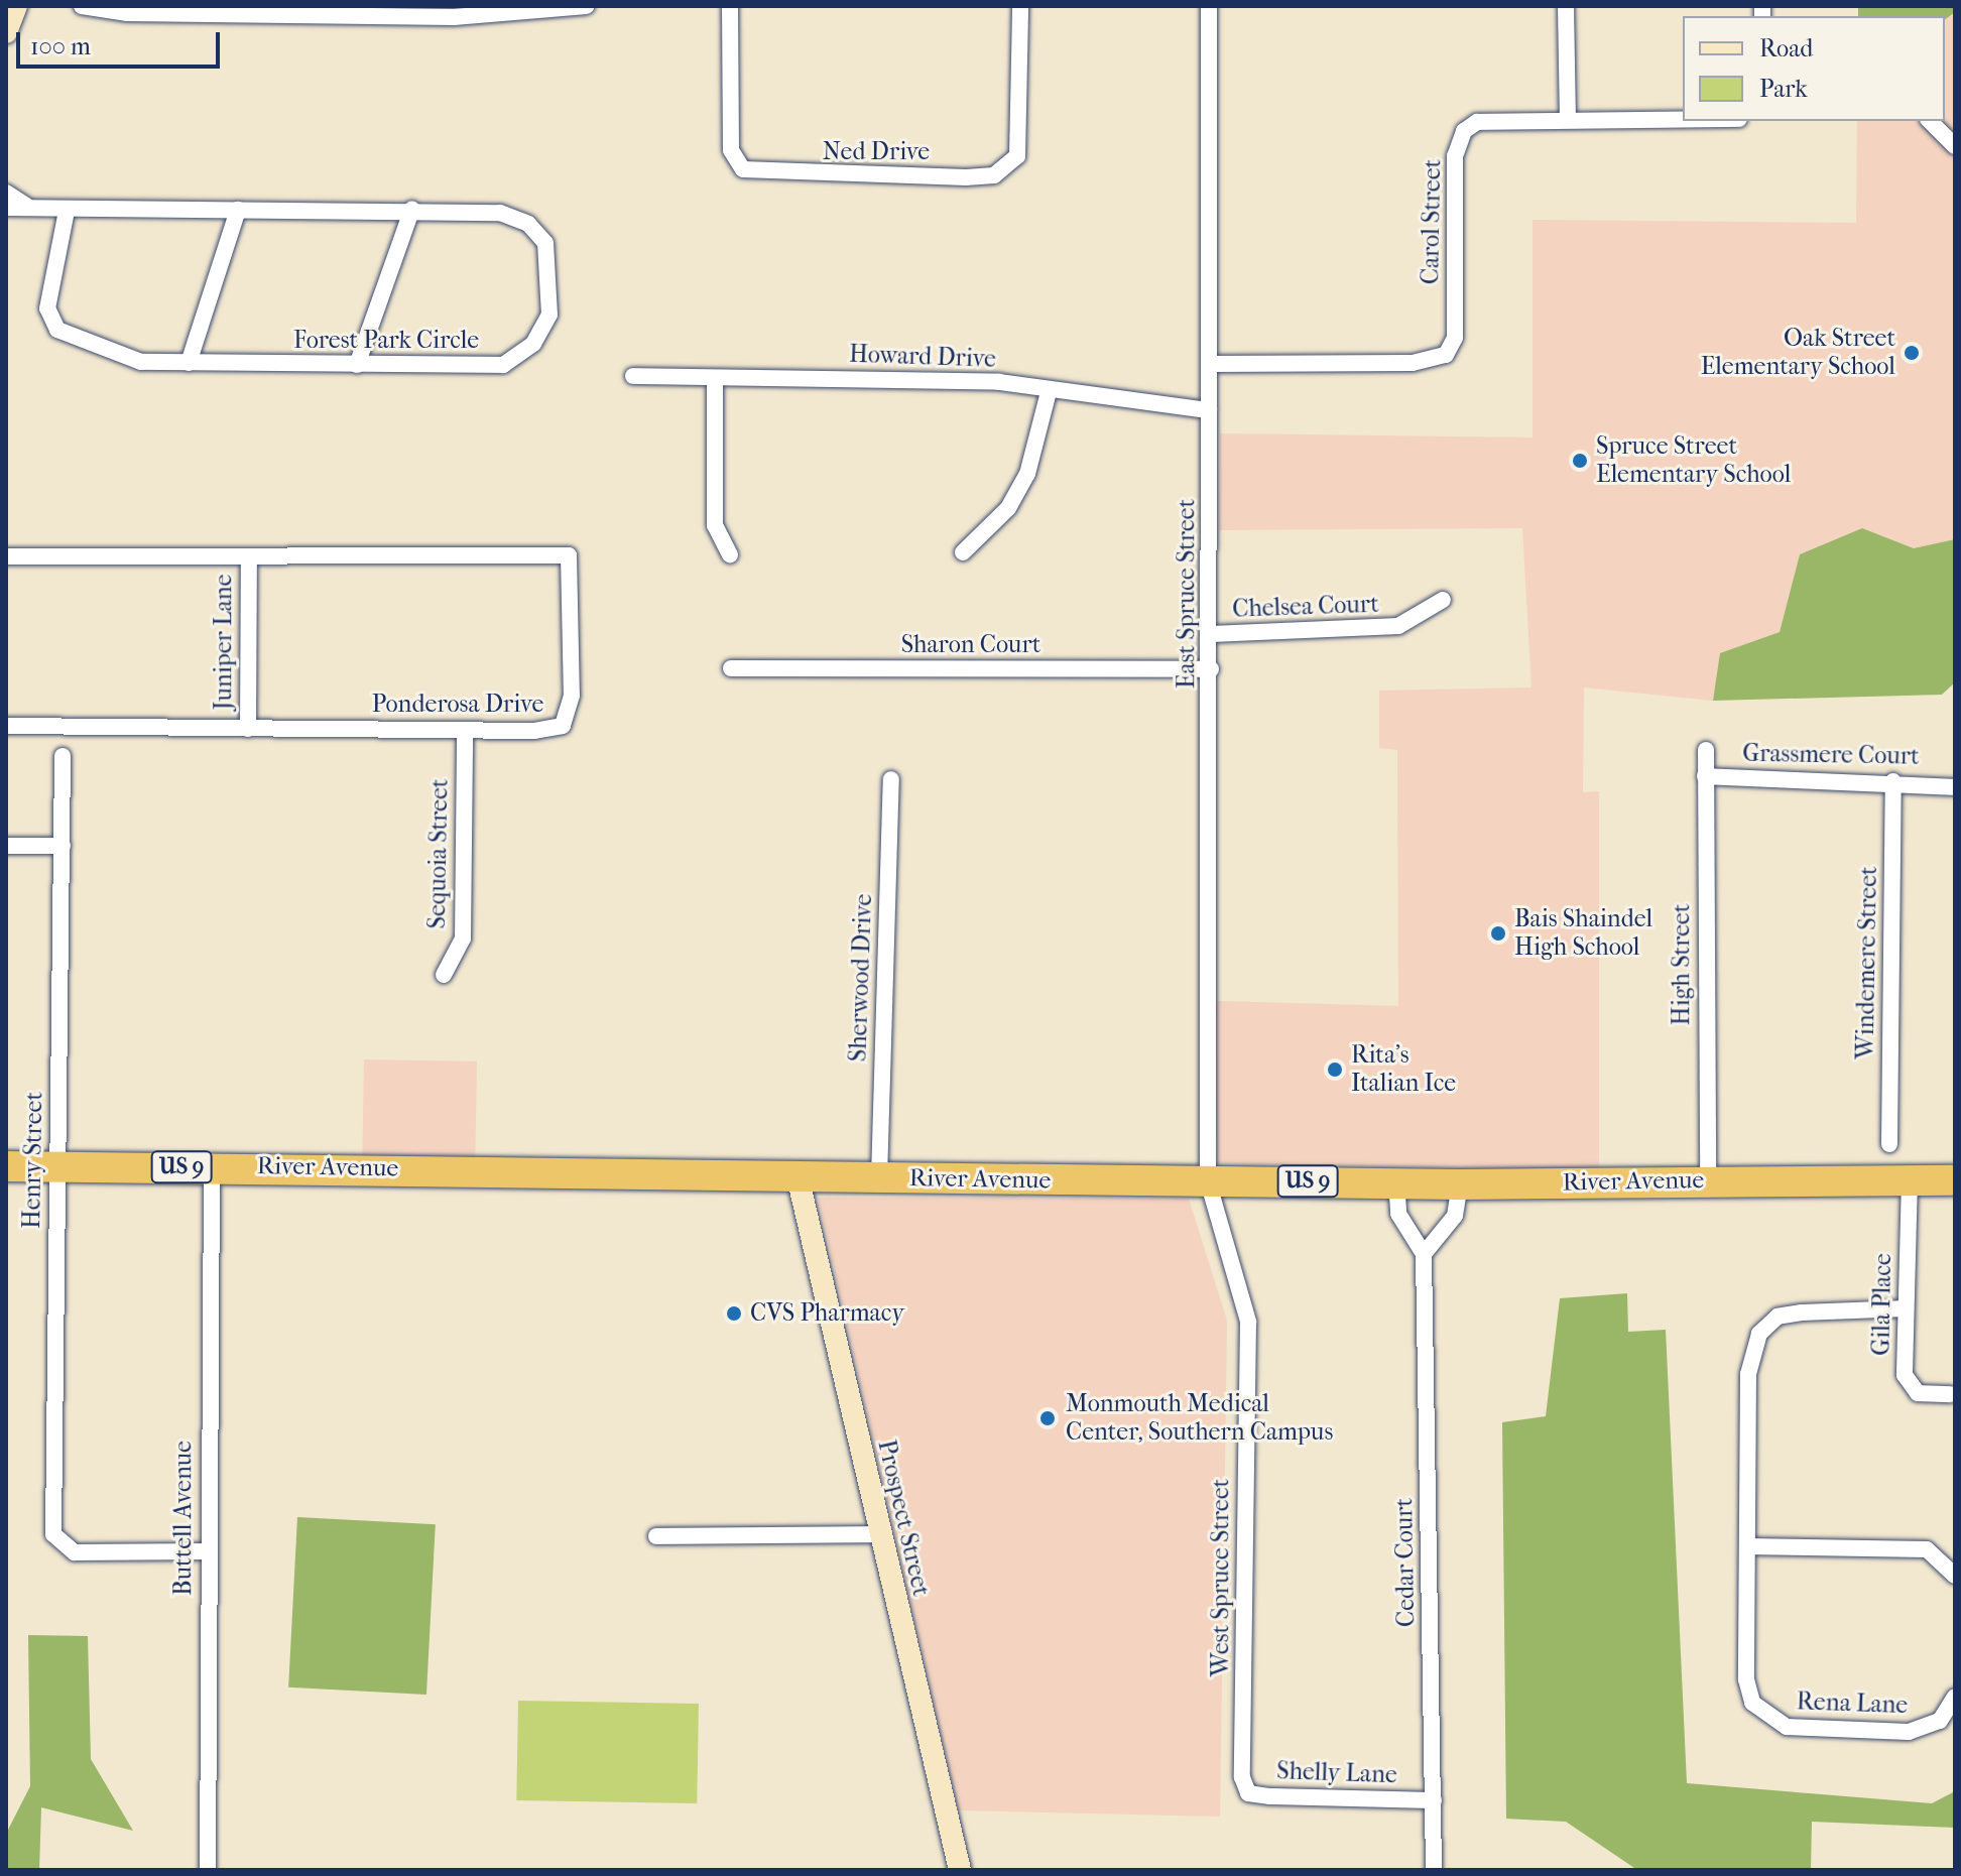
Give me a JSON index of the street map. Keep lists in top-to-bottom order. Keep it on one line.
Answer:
{"streets":{"highway":["US 9","River Avenue"],"street":["Ned Drive","Carol Street","Forest Park Circle","Howard Drive","East Spruce Street","Chelsea Court","Juniper Lane","Sharon Court","Ponderosa Drive","Grassmere Court","Sequoia Street","Windemere Street","High Street","Sherwood Drive","Henry Street","Gila Place","Buttell Avenue","Prospect Street","Cedar Court","West Spruce Street","Rena Lane","Shelly Lane"]},"crossings":[["Carol Street","East Spruce Street"],["Howard Drive","East Spruce Street"],["East Spruce Street","Chelsea Court"],["East Spruce Street","Sharon Court"],["East Spruce Street","River Avenue"],["East Spruce Street","West Spruce Street"],["Juniper Lane","Ponderosa Drive"],["Ponderosa Drive","Sequoia Street"],["Grassmere Court","Windemere Street"],["Grassmere Court","High Street"],["High Street","River Avenue"],["Sherwood Drive","River Avenue"],["Henry Street","River Avenue"],["Henry Street","Buttell Avenue"],["River Avenue","Gila Place"],["River Avenue","Buttell Avenue"],["River Avenue","Prospect Street"],["River Avenue","West Spruce Street"],["Gila Place","Rena Lane"],["Cedar Court","Shelly Lane"],["West Spruce Street","Shelly Lane"]],"places":["Oak Street Elementary School","Spruce Street Elementary School","Bais Shaindel High School","Rita's Italian Ice","CVS Pharmacy","Monmouth Medical Center, Southern Campus"],"legend":["Road","Park"],"scale_bar":"100 m"}
